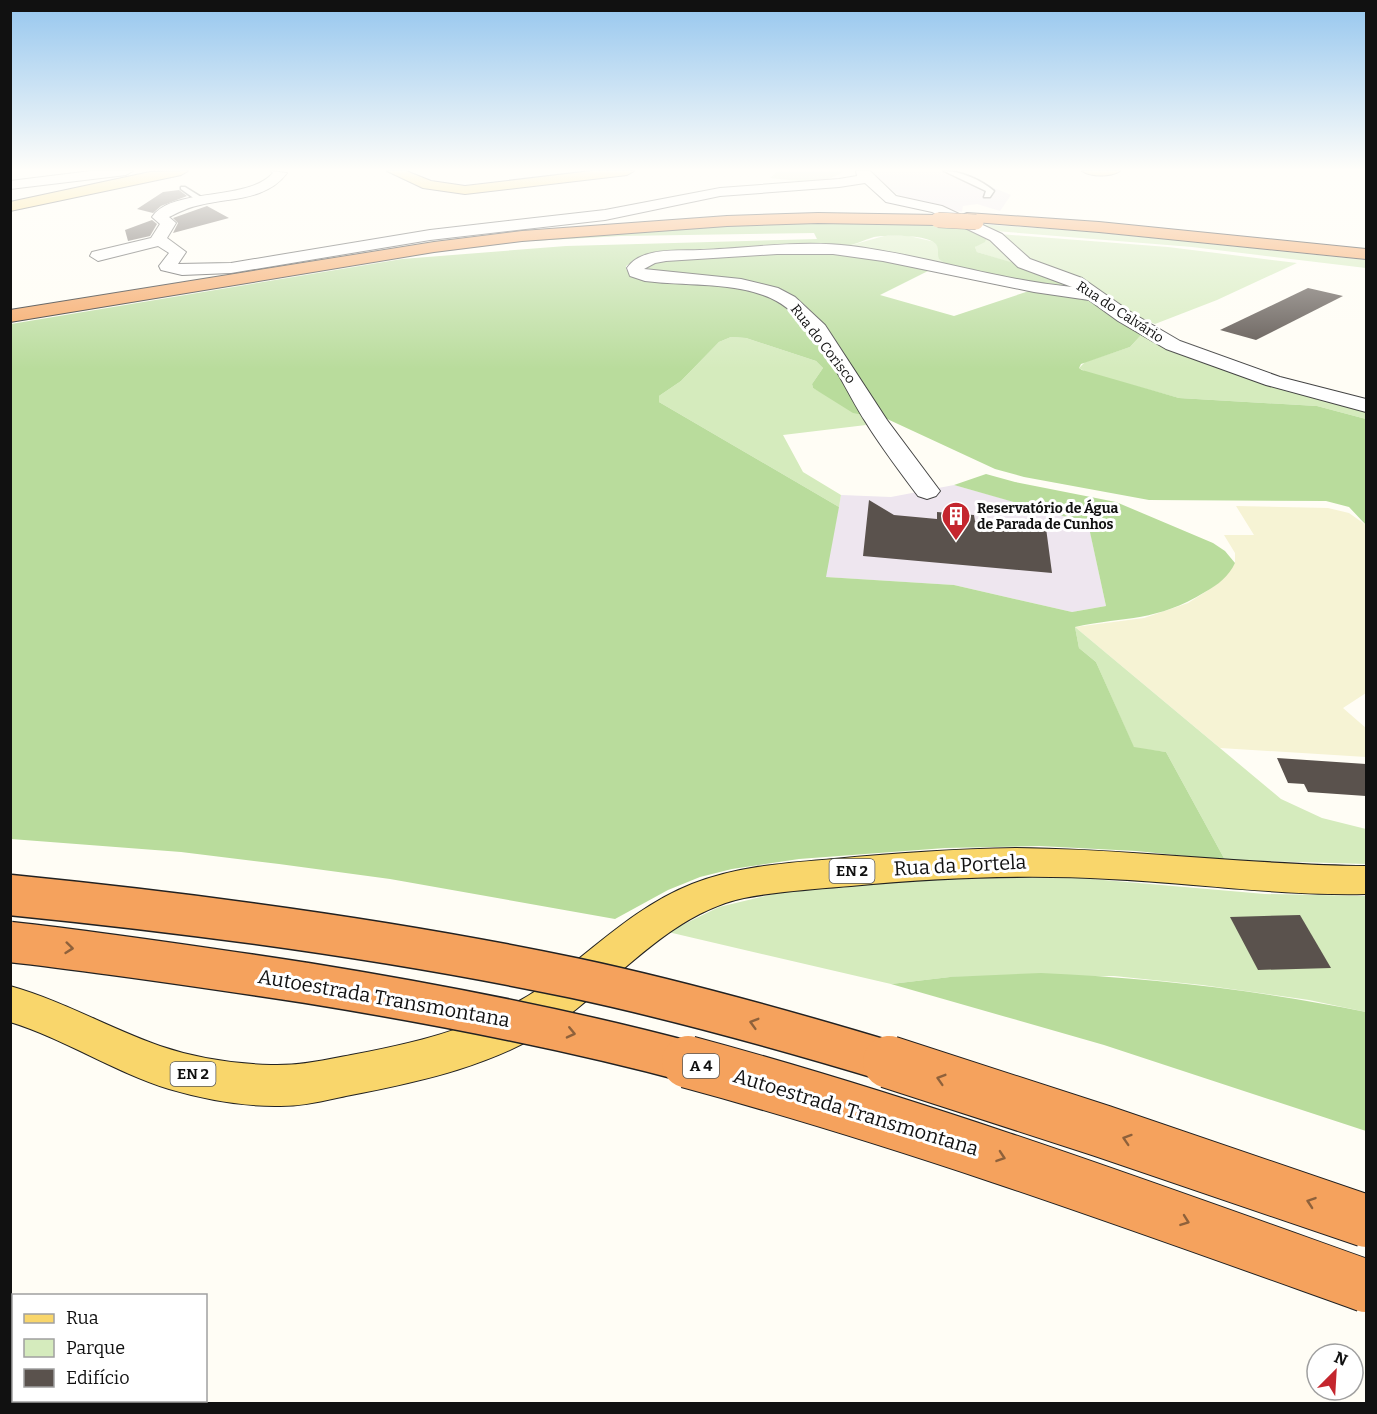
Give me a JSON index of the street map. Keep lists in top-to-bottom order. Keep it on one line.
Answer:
{"streets":{"highway":["Autoestrada Transmontana","A 4"],"main road":["Rua da Portela","EN 2"],"street":["Rua do Calvário","Rua do Corisco"]},"crossings":[["Rua do Calvário","Rua do Corisco"]],"places":{"building":["Reservatório de Água de Parada de Cunhos"]},"legend":["Rua","Parque","Edifício"],"north":"top right"}
